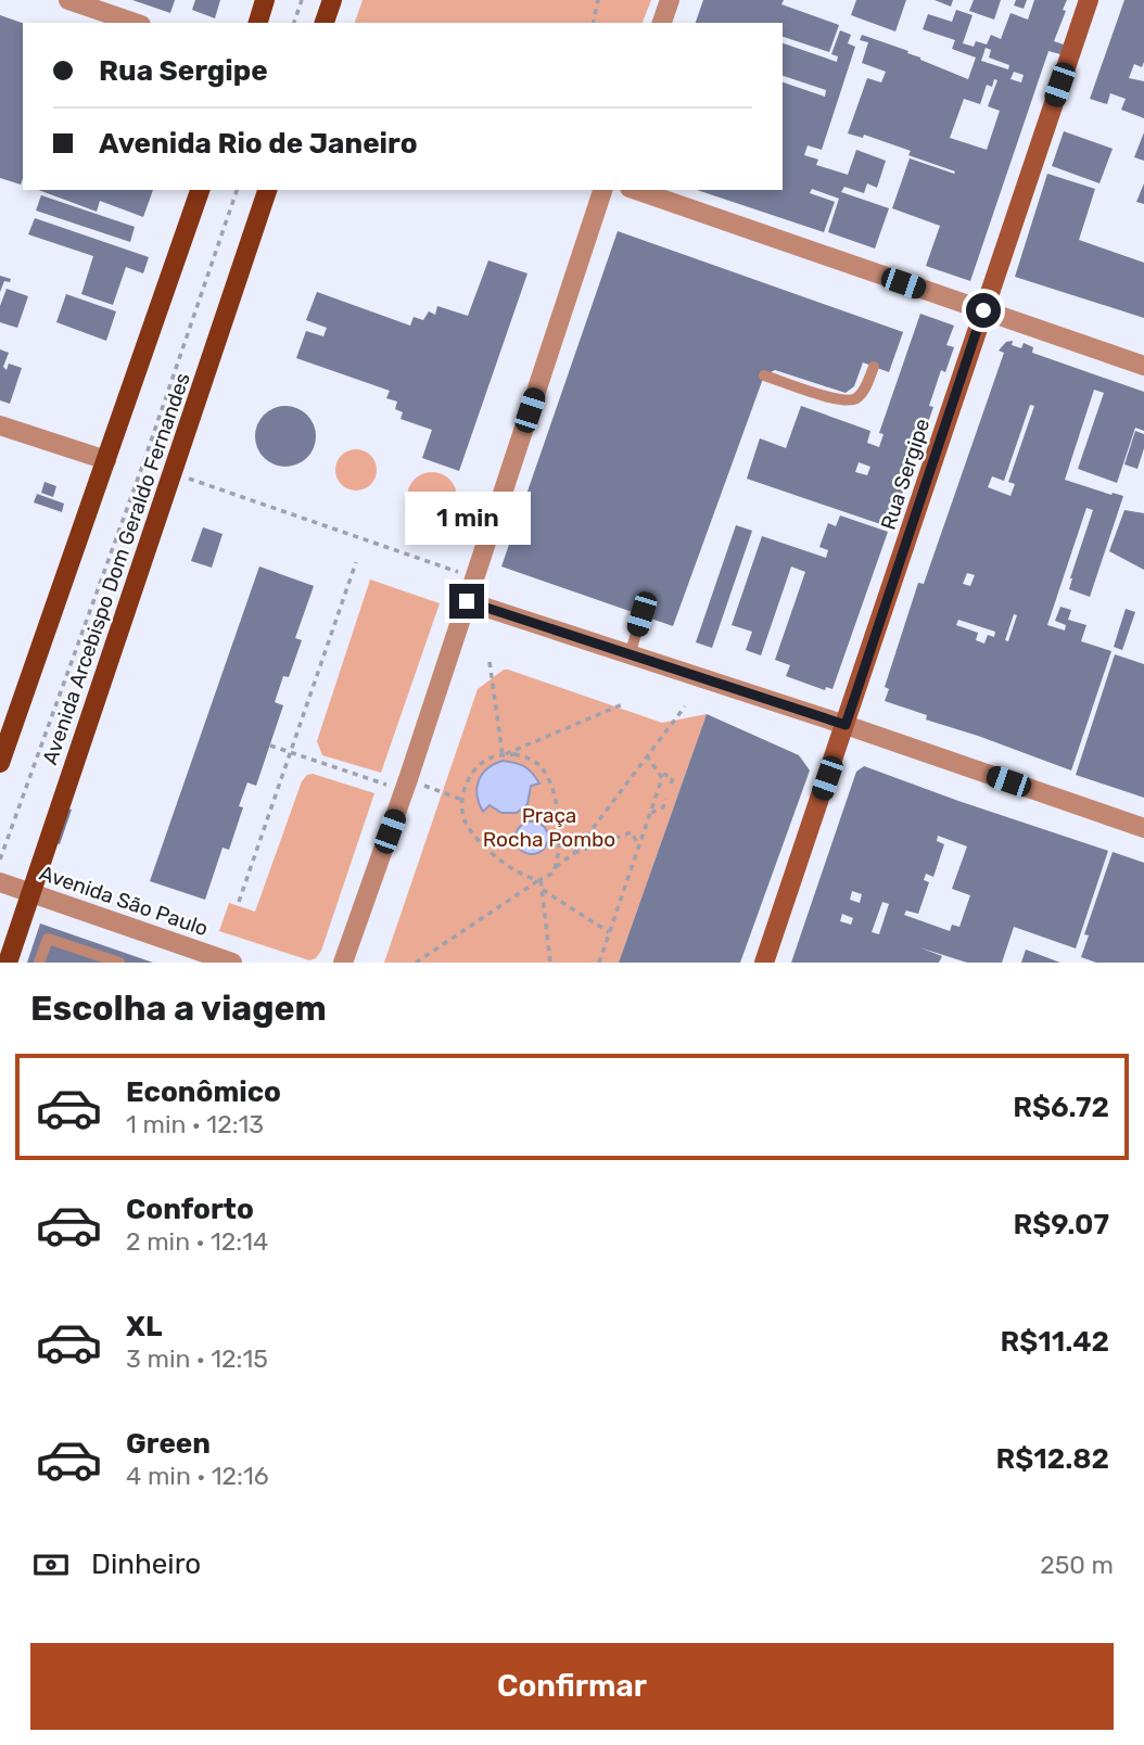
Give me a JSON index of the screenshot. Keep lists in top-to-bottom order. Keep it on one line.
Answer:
{"streets":{"main road":["Rua Sergipe","Avenida Arcebispo Dom Geraldo Fernandes"],"street":["Avenida São Paulo"]},"crossings":[["Avenida Arcebispo Dom Geraldo Fernandes","Avenida São Paulo"]],"parks":["Praça Rocha Pombo"],"page":{"banner":["Rua Sergipe","Avenida Rio de Janeiro"],"bubble":"1 min","heading":"Escolha a viagem","list":[{"name":"Econômico","note":"1 min · 12:13","value":"R$6.72"},{"name":"Conforto","note":"2 min · 12:14","value":"R$9.07"},{"name":"XL","note":"3 min · 12:15","value":"R$11.42"},{"name":"Green","note":"4 min · 12:16","value":"R$12.82"}],"pay":["Dinheiro","250 m"],"buttons":"Confirmar"}}
